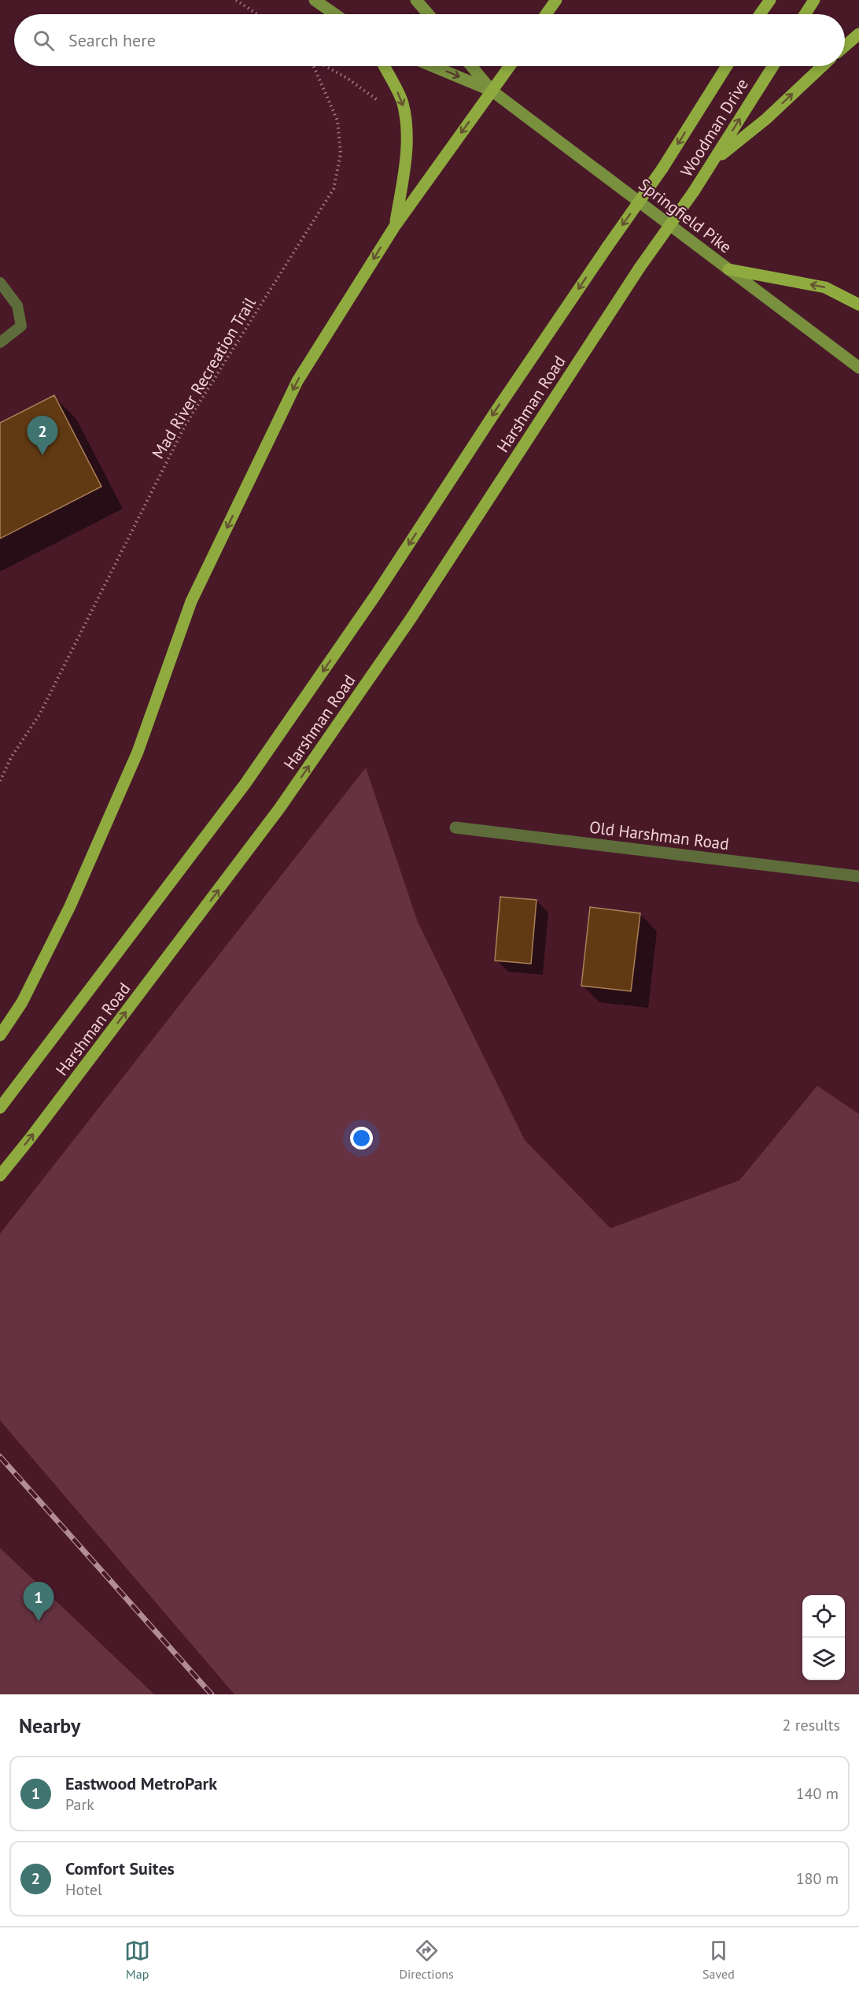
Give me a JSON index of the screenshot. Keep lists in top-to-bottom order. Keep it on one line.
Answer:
{"streets":{"main road":["Woodman Drive","Springfield Pike","Harshman Road"],"street":["Old Harshman Road"],"path":["Mad River Recreation Trail"]},"crossings":[["Woodman Drive","Harshman Road"]],"page":{"search":"Search here","pins":["2","1"],"heading":["Nearby","2 results"],"list":[{"mark":"1","name":"Eastwood MetroPark","note":"Park","value":"140 m"},{"mark":"2","name":"Comfort Suites","note":"Hotel","value":"180 m"}],"nav":["Map","Directions","Saved"]}}
